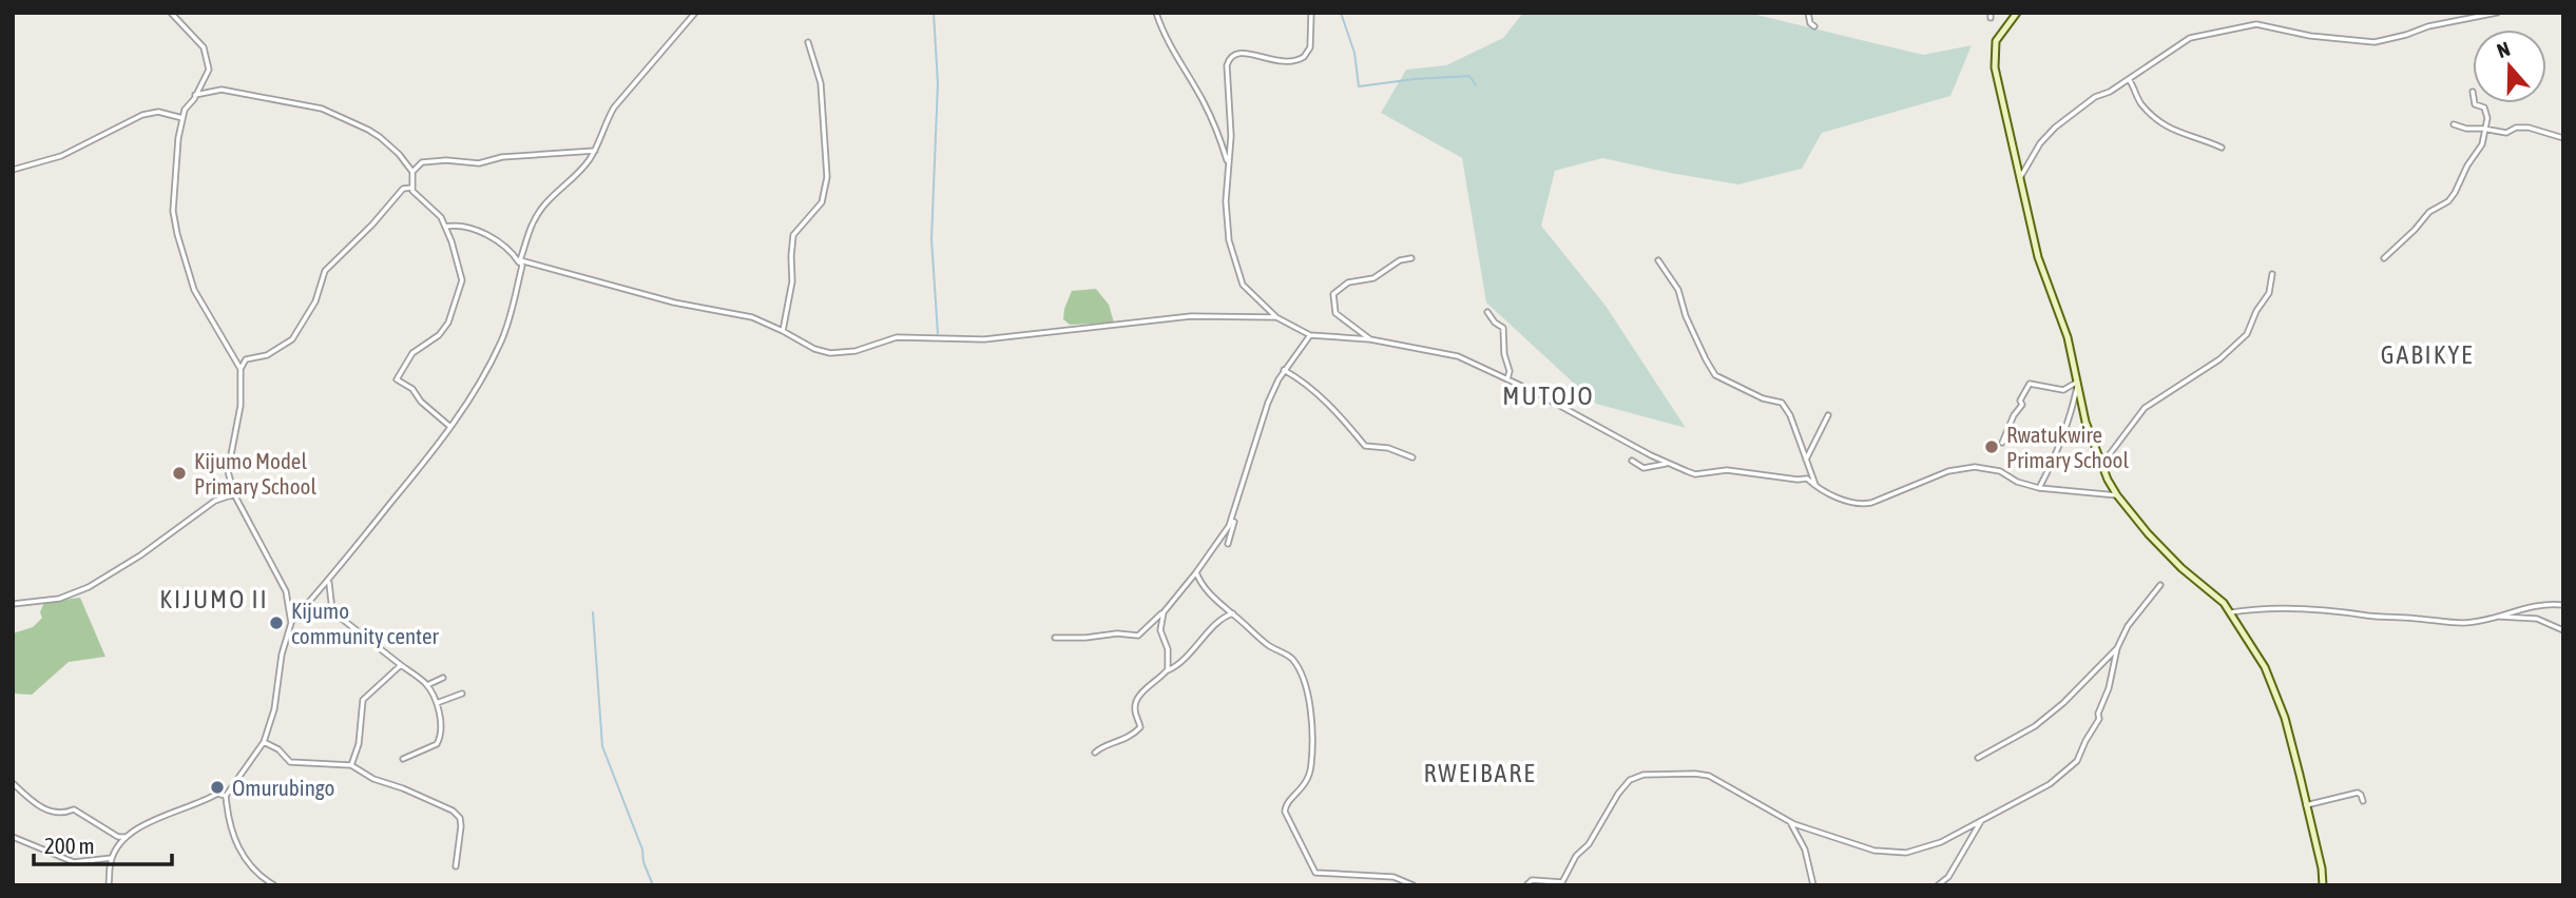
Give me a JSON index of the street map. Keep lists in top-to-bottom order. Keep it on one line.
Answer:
{"districts":["GABIKYE","MUTOJO","KIJUMO II","RWEIBARE"],"places":["Rwatukwire Primary School","Kijumo Model Primary School","Kijumo community center","Omurubingo"],"scale_bar":"200 m","north":"top"}
